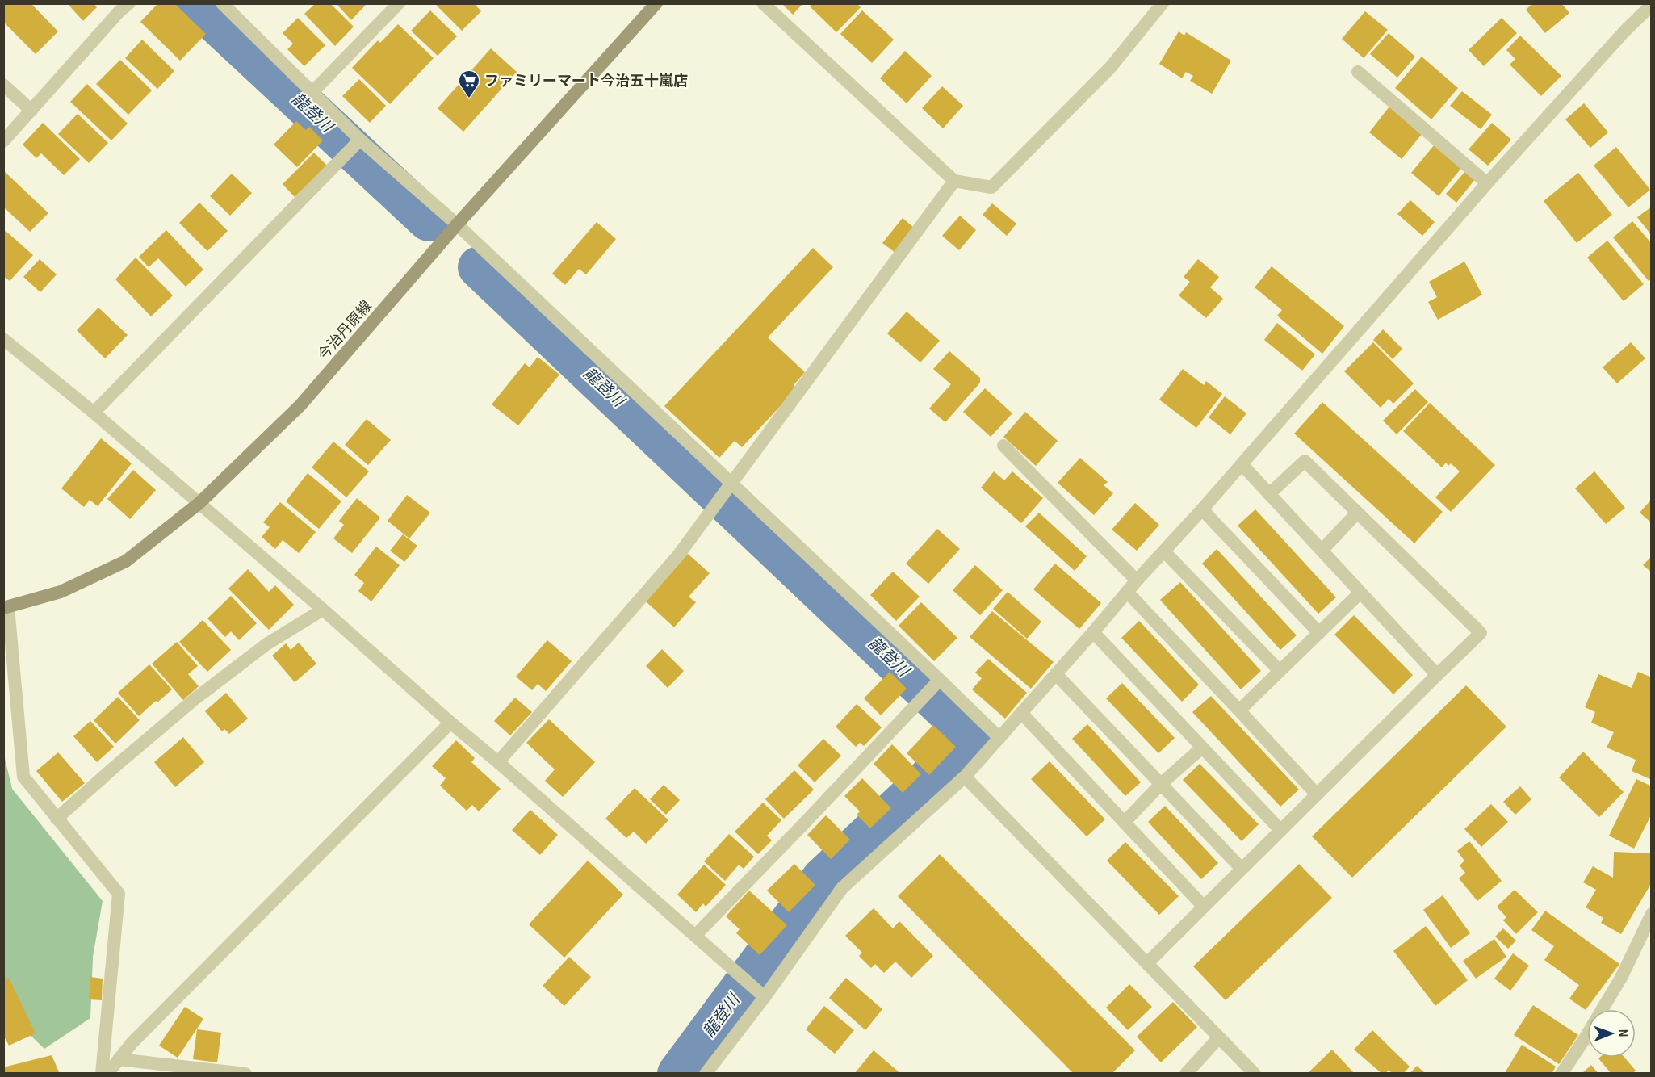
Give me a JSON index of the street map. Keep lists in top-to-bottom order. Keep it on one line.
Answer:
{"streets":{"main road":["今治丹原線"]},"water":["龍登川"],"places":{"supermarket":["ファミリーマート今治五十嵐店"]},"north":"right"}
